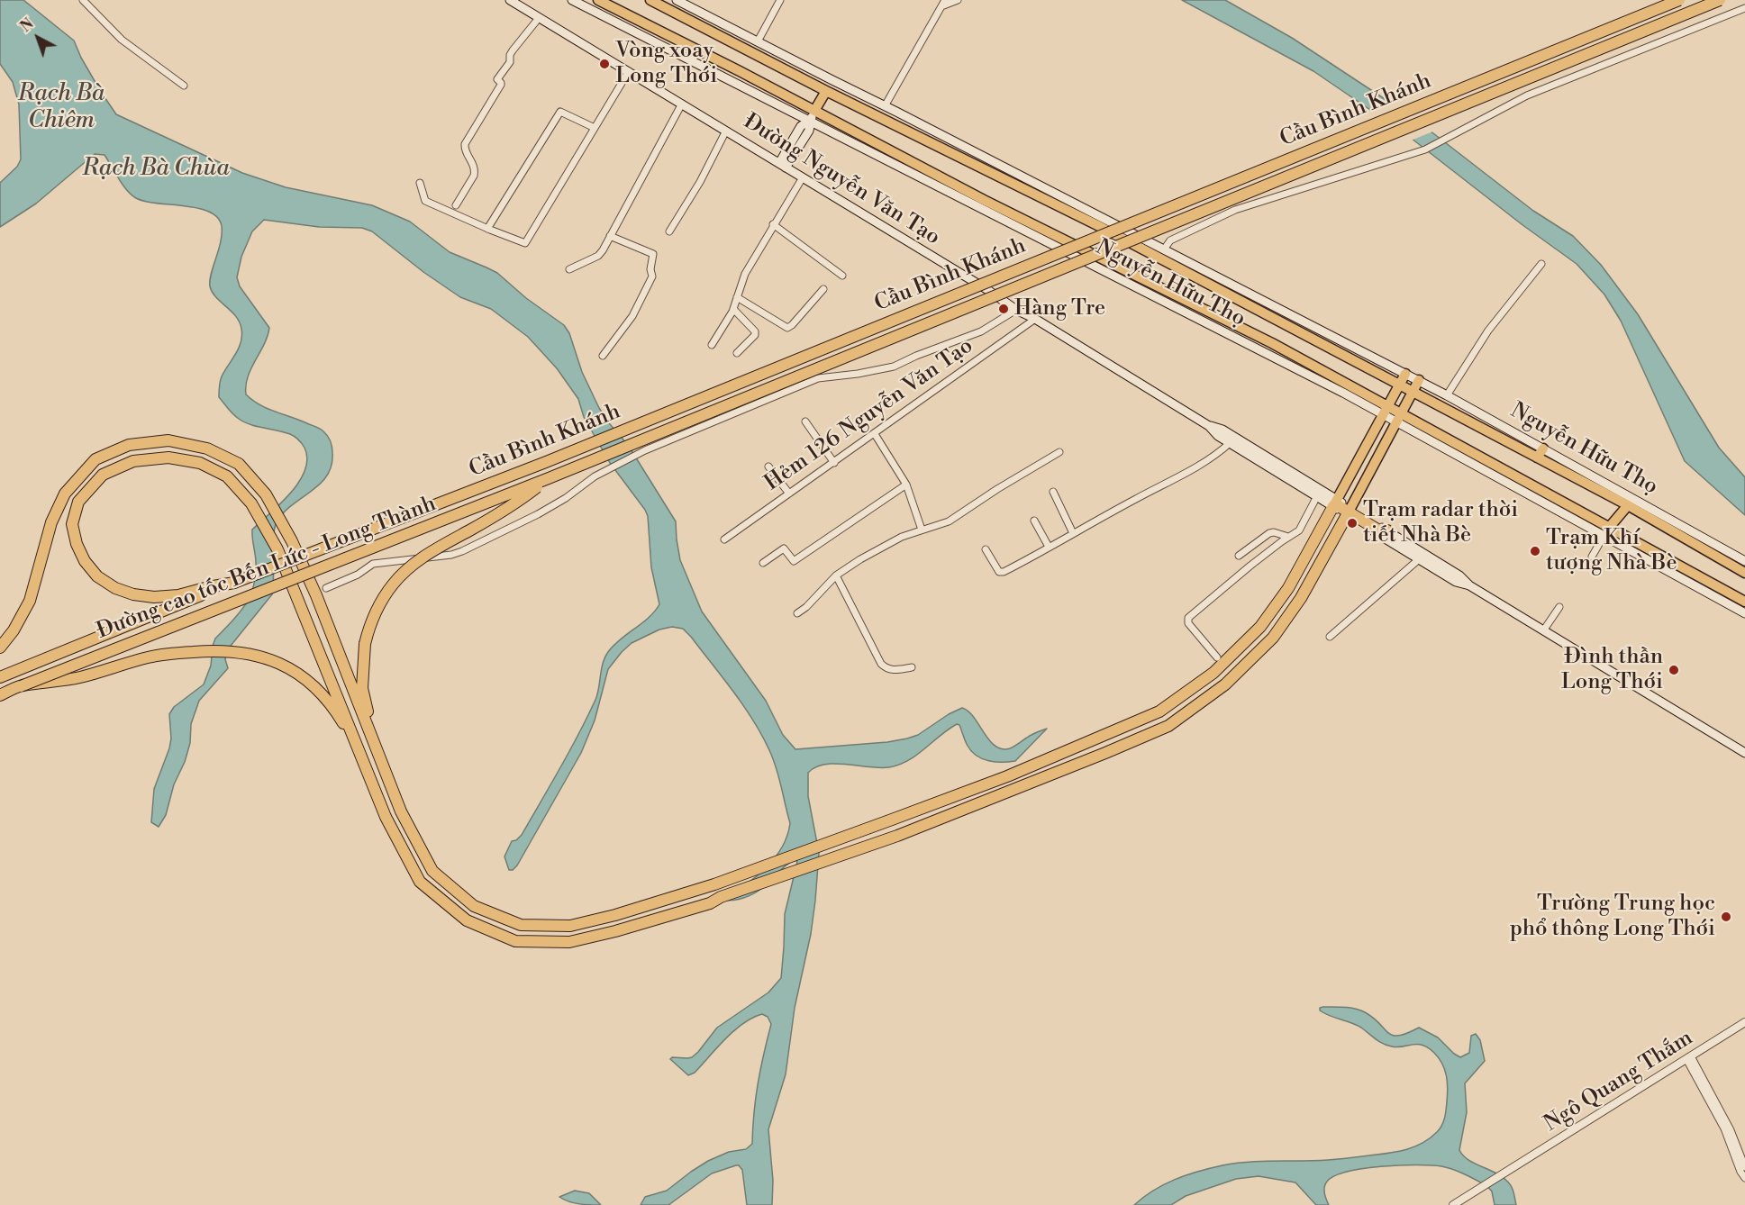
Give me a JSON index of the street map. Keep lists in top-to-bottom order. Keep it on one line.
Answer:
{"streets":{"highway":["Cầu Bình Khánh","Đường cao tốc Bến Lức - Long Thành"],"main road":["Đường Nguyễn Văn Tạo","Nguyễn Hữu Thọ"],"street":["Hẻm 126 Nguyễn Văn Tạo","Ngô Quang Thắm"]},"crossings":[["Cầu Bình Khánh","Đường cao tốc Bến Lức - Long Thành"],["Đường Nguyễn Văn Tạo","Hẻm 126 Nguyễn Văn Tạo"]],"water":["Rạch Bà Chiêm","Rạch Bà Chùa"],"places":["Vòng xoay Long Thới","Hàng Tre","Trạm radar thời tiết Nhà Bè","Trạm Khí tượng Nhà Bè","Đình thần Long Thới","Trường Trung học phổ thông Long Thới"],"north":"top left"}
